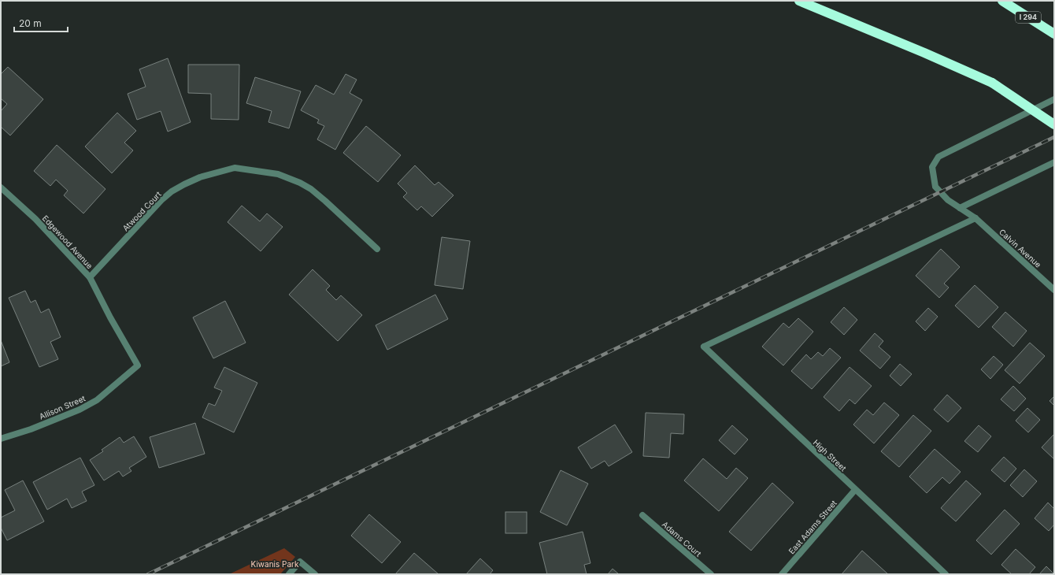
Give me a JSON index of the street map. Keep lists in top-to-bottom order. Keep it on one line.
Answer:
{"streets":{"highway":["I 294"],"street":["Atwood Court","Edgewood Avenue","Calvin Avenue","Allison Street","High Street","East Adams Street","Adams Court"]},"crossings":[["Atwood Court","Edgewood Avenue"],["Edgewood Avenue","Allison Street"],["Calvin Avenue","High Street"],["High Street","East Adams Street"]],"parks":["Kiwanis Park"],"scale_bar":"20 m"}
